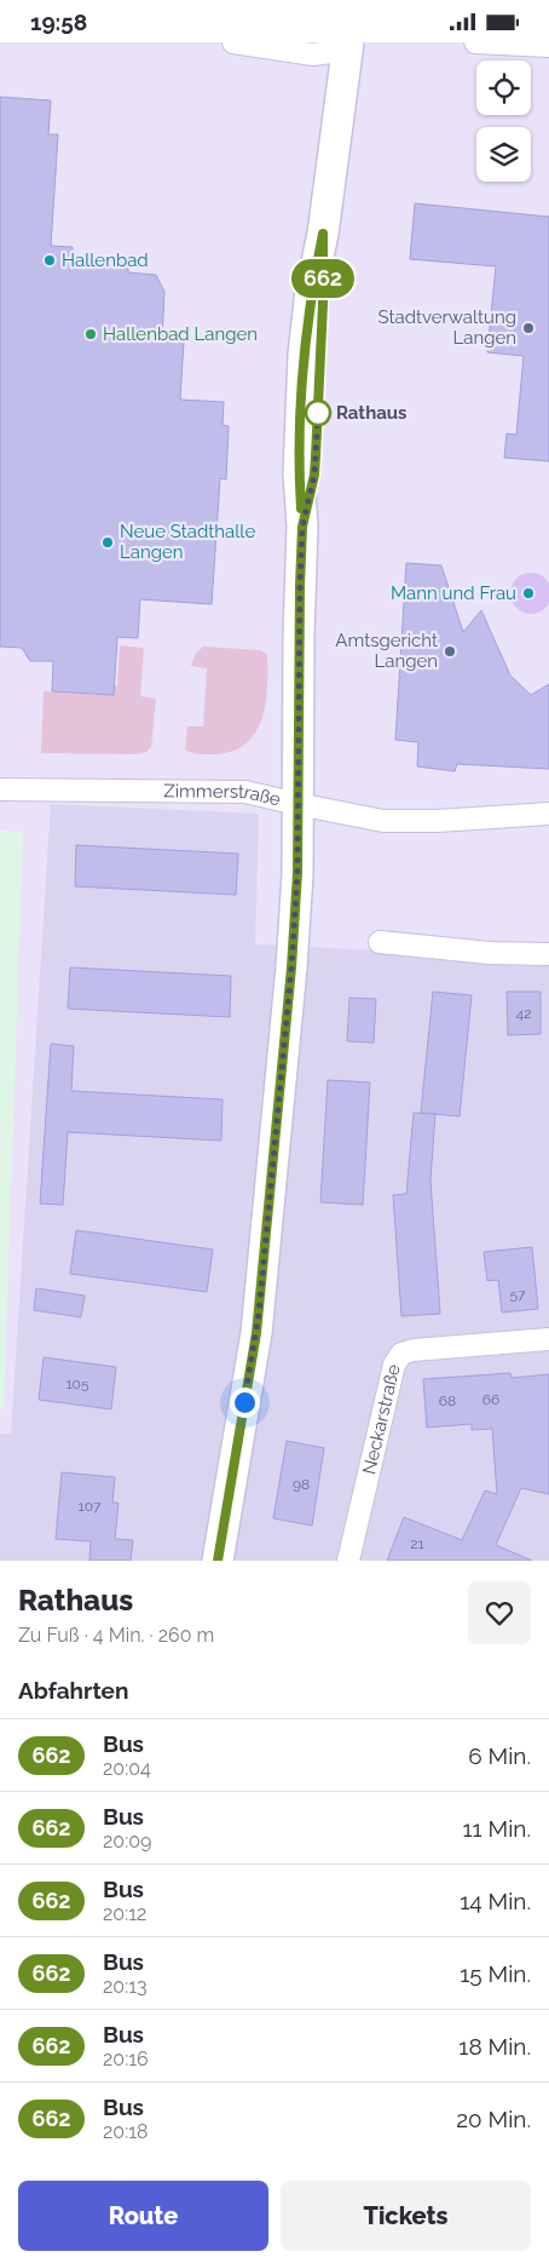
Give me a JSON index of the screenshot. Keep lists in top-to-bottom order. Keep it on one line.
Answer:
{"streets":{"street":["Zimmerstraße","Neckarstraße"]},"places":["Hallenbad","Stadtverwaltung Langen","Hallenbad Langen","Rathaus","Neue Stadthalle Langen","Mann und Frau","Amtsgericht Langen"],"lines":["bus line 662"],"house_numbers":["42","57","105","66","68","98","107","21"],"page":{"status":"19:58","on_map":"662","heading":[["Rathaus","Zu Fuß · 4 Min. · 260 m"],"Abfahrten"],"list":[{"mark":"662","name":"Bus","note":"20:04","value":"6 Min."},{"mark":"662","name":"Bus","note":"20:09","value":"11 Min."},{"mark":"662","name":"Bus","note":"20:12","value":"14 Min."},{"mark":"662","name":"Bus","note":"20:13","value":"15 Min."},{"mark":"662","name":"Bus","note":"20:16","value":"18 Min."},{"mark":"662","name":"Bus","note":"20:18","value":"20 Min."}],"buttons":["Route","Tickets"]}}
